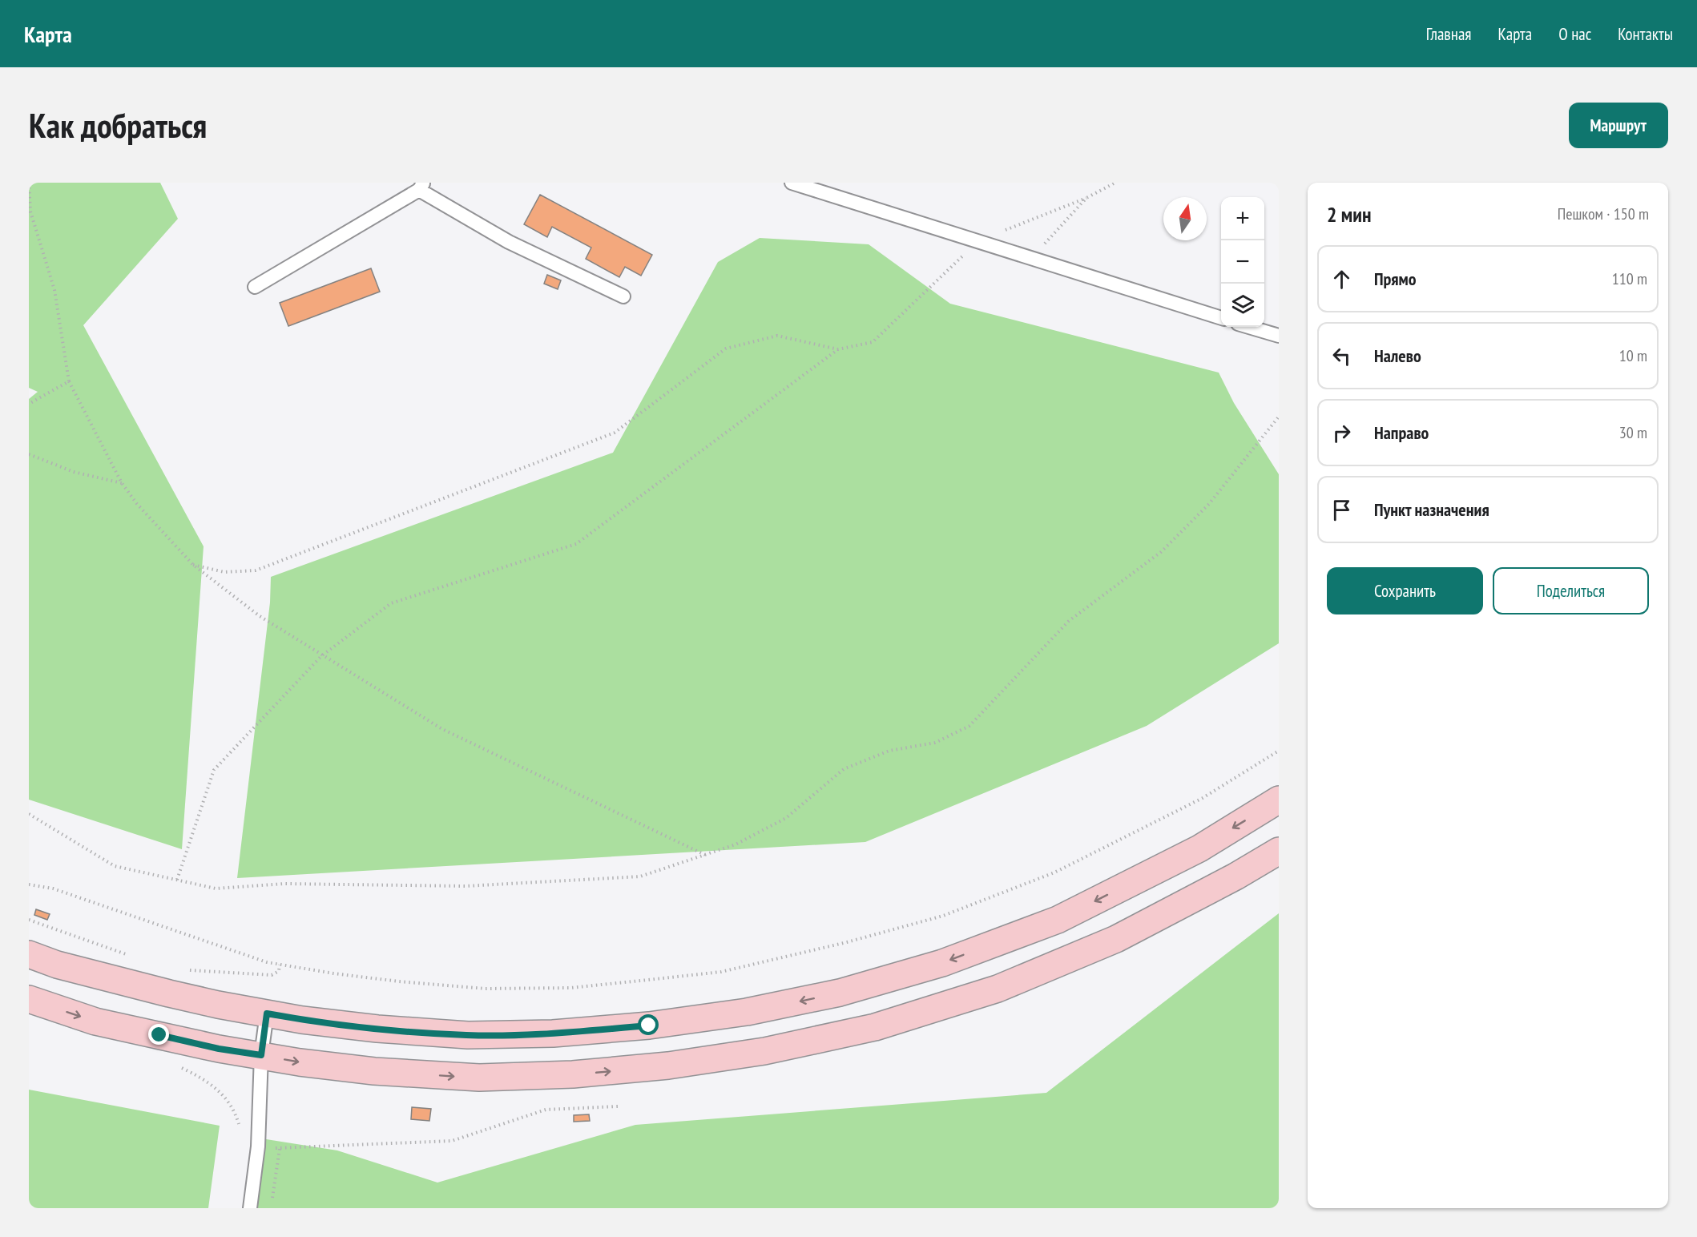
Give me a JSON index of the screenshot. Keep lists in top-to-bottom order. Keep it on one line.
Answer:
{"north":"top","page":{"header":"Карта","nav":["Главная","Карта","О нас","Контакты"],"buttons":["Маршрут",["Сохранить","Поделиться"]],"title":"Как добраться","heading":["2 мин","Пешком · 150 m"],"map_buttons":["+","−"],"list":[["Прямо","110 m"],["Налево","10 m"],["Направо","30 m"],"Пункт назначения"]}}
